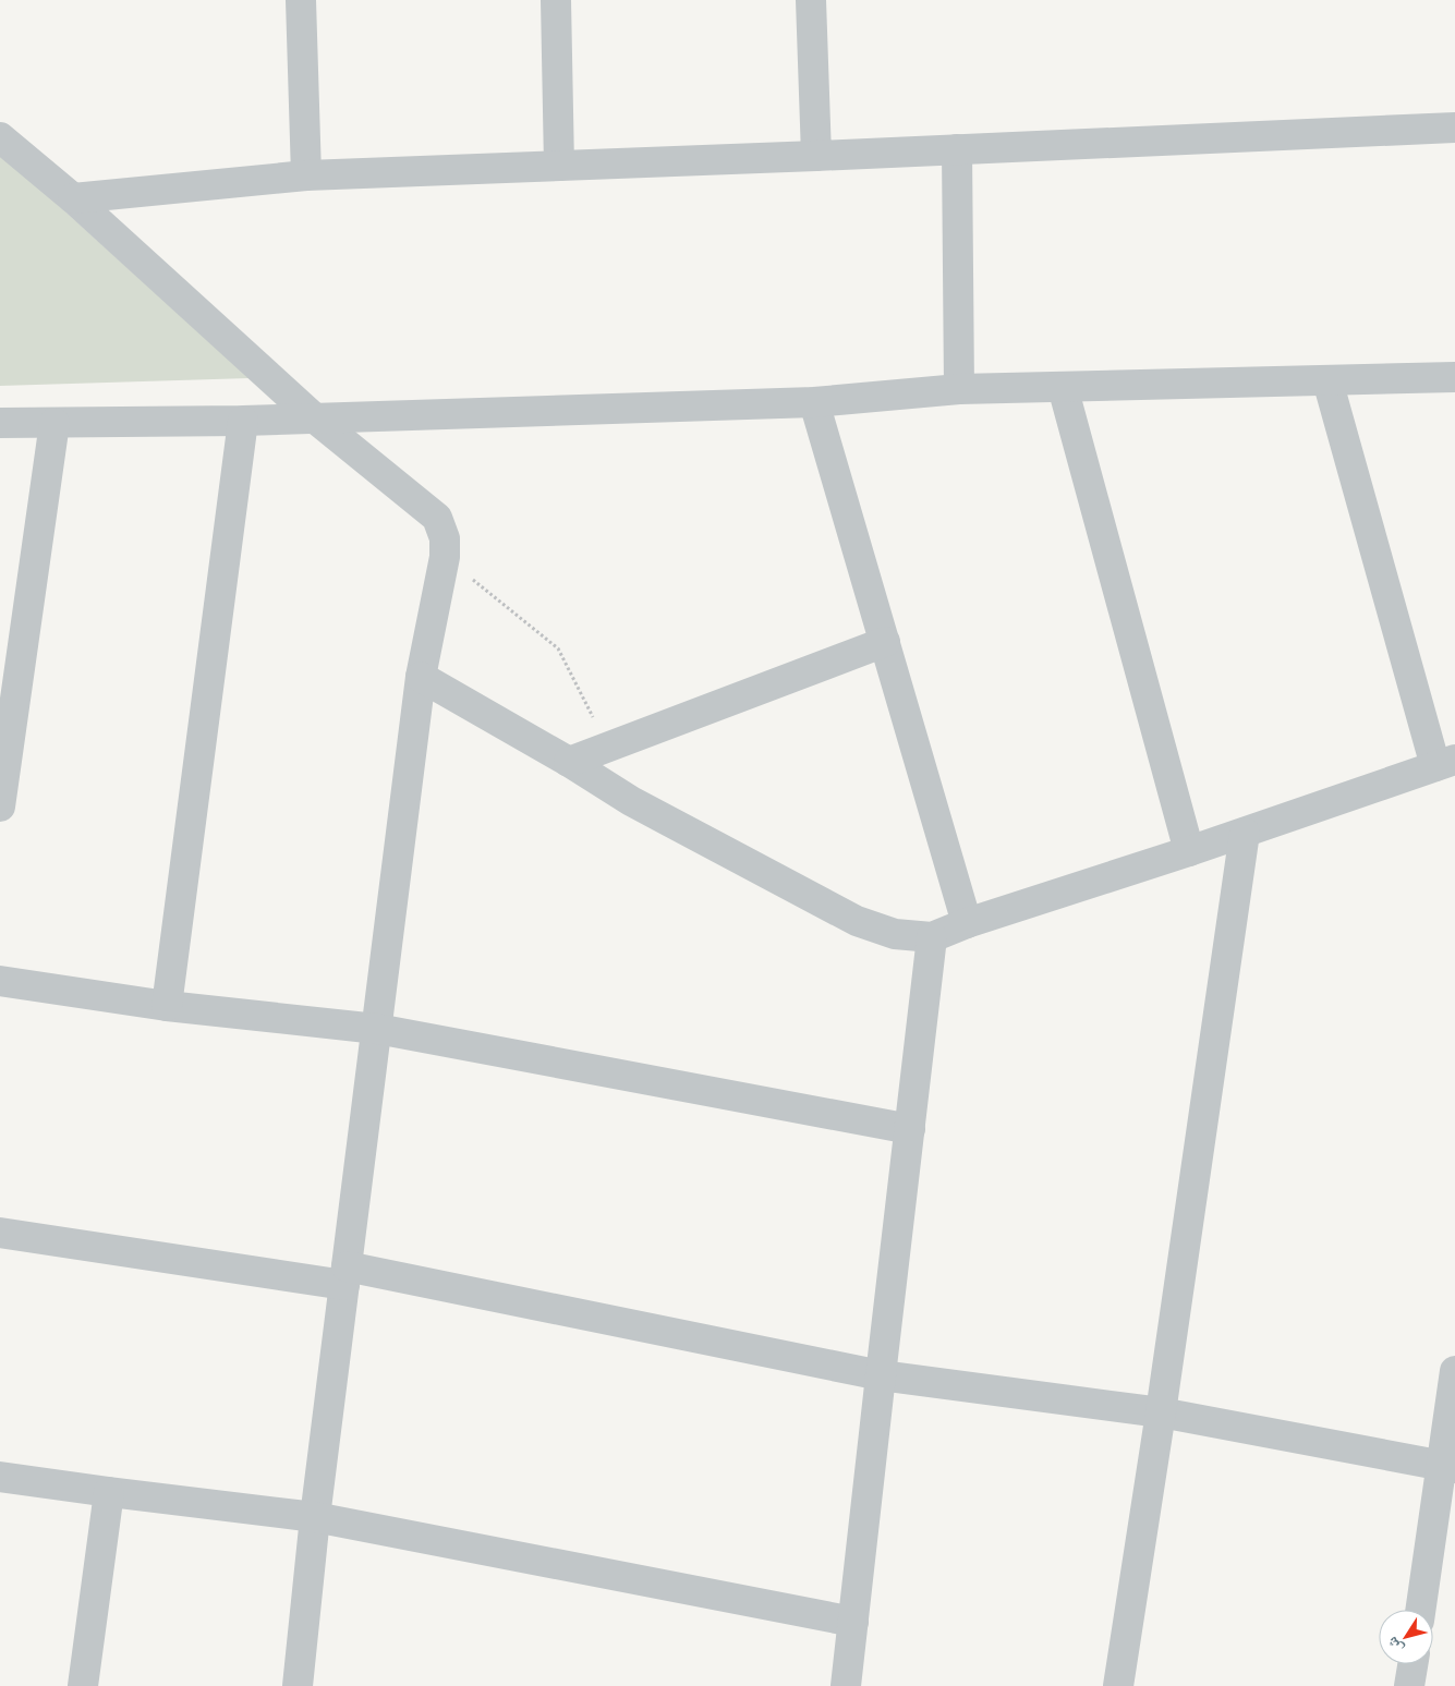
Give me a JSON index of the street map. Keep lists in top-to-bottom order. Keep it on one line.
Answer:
{"north":"bottom left"}
